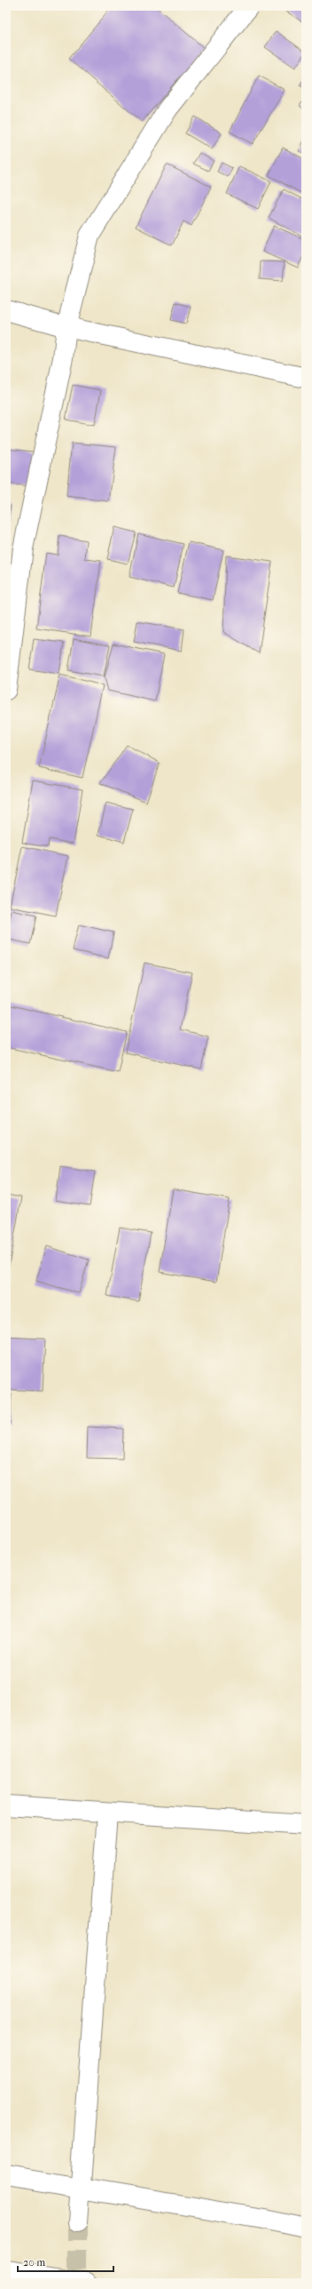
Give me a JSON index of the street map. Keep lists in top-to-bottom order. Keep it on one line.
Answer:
{"scale_bar":"20 m"}
